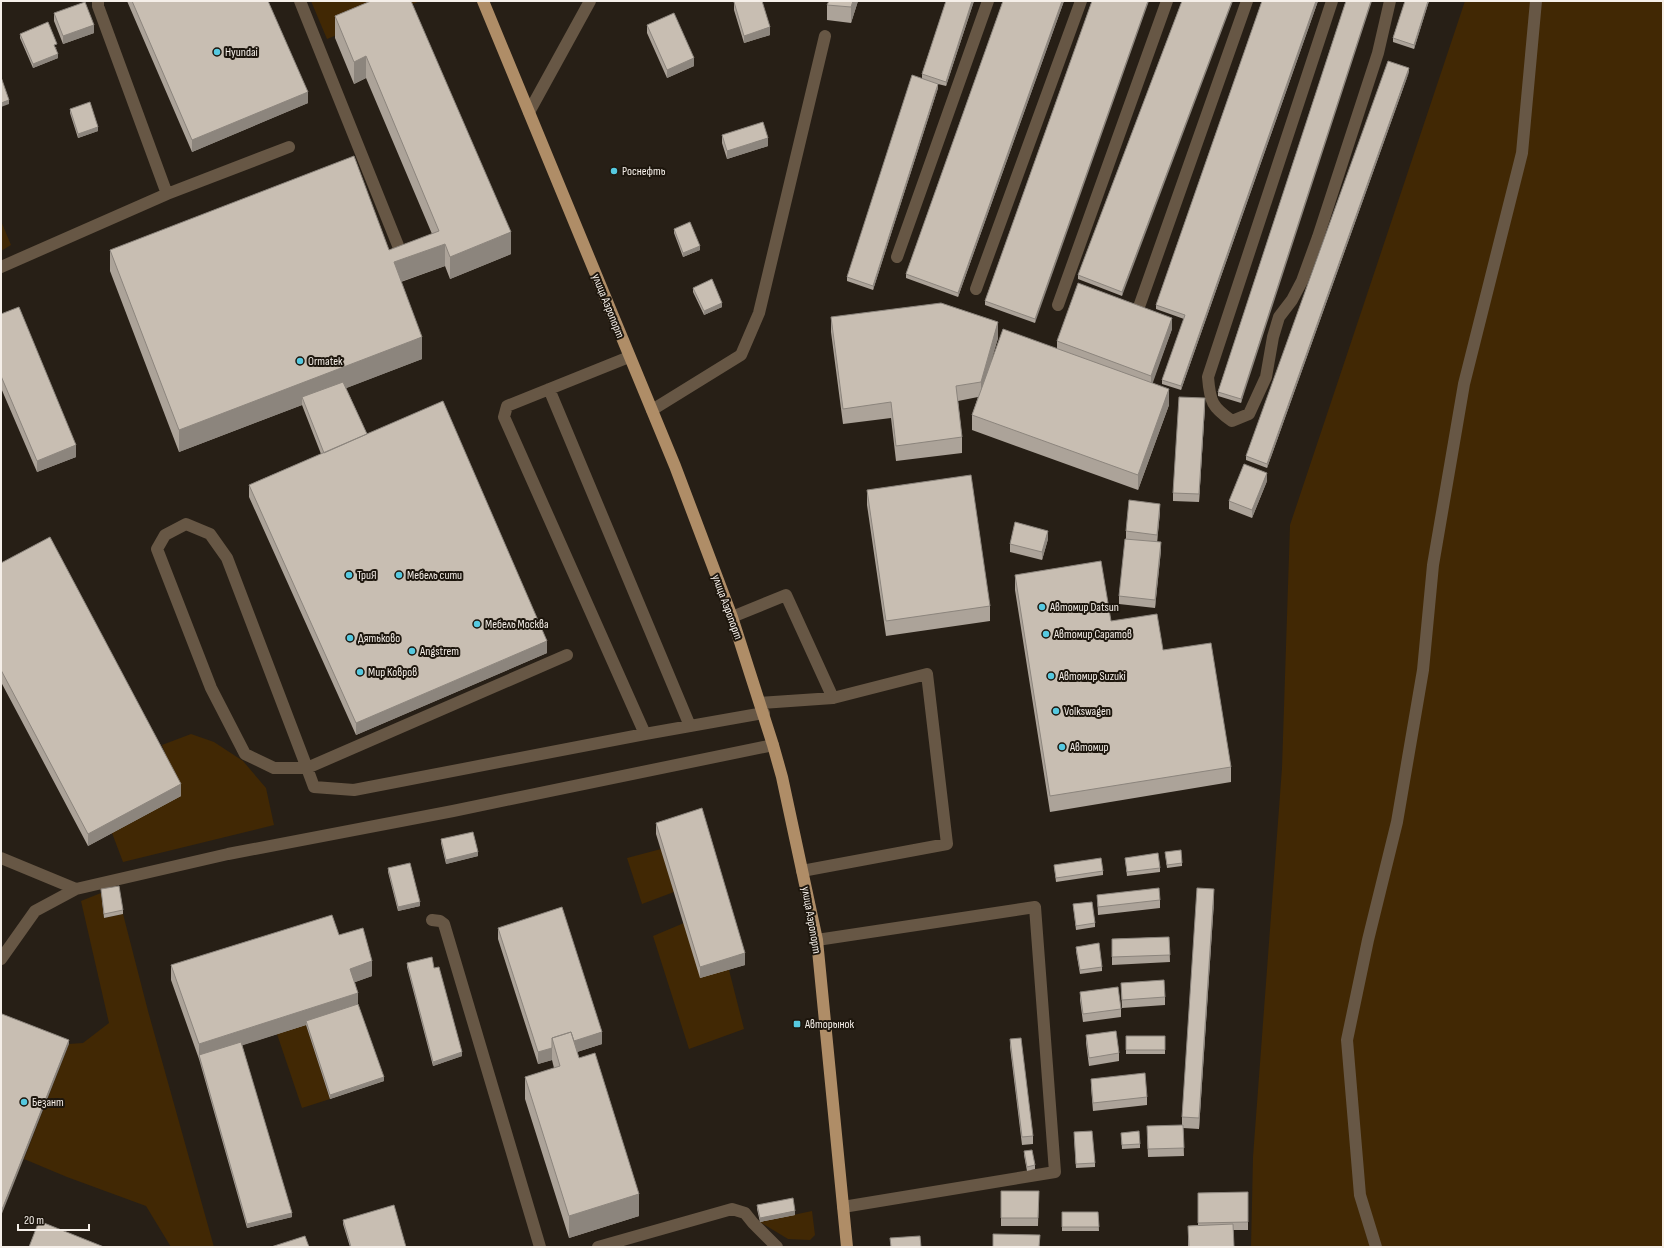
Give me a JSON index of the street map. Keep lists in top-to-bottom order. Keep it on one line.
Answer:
{"streets":{"main road":["улица Аэропорт"]},"places":{"other":["Hyundai","Роснефть","Ormatek","ТриЯ","Мебель сити","Автомир Datsun","Мебель Москва","Автомир Саратов","Дятьково","Angstrem","Мир Ковров","Автомир Suzuki","Volkswagen","Автомир","Безант"],"transit":["Авторынок"]},"scale_bar":"20 m"}
